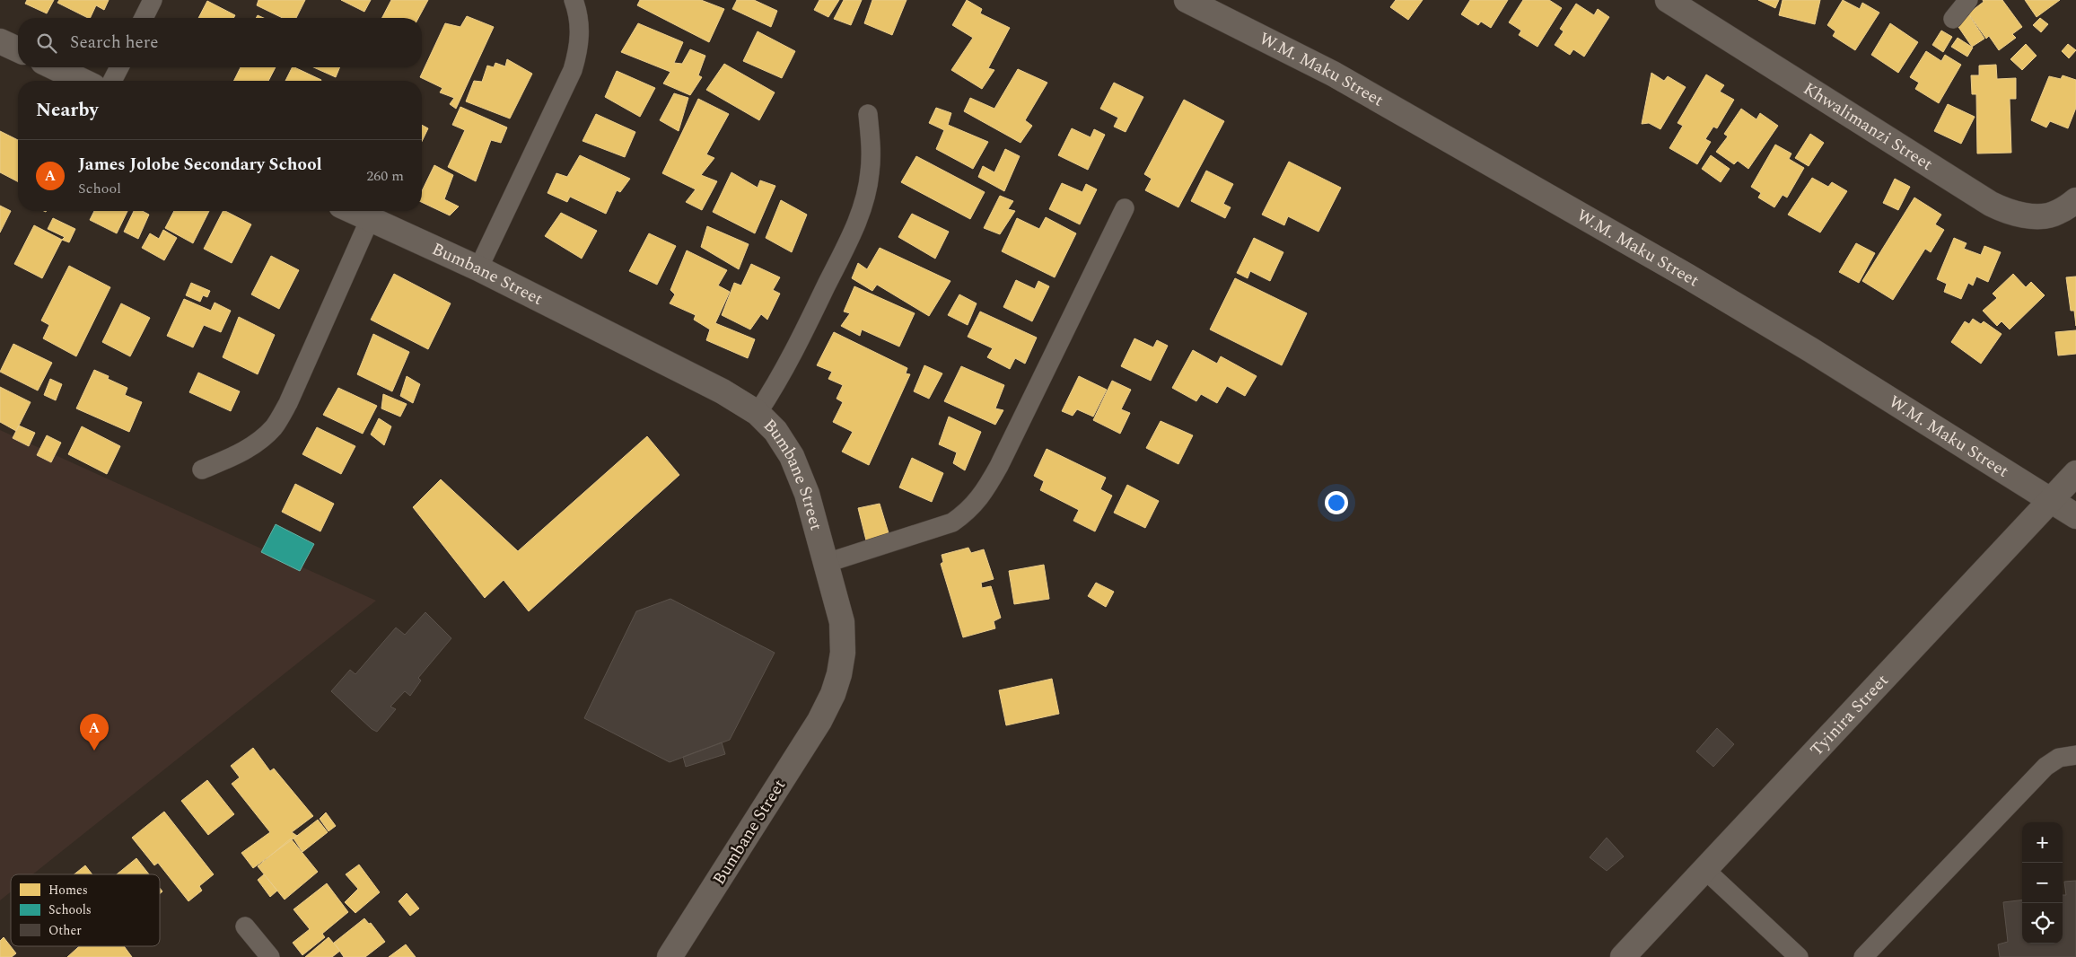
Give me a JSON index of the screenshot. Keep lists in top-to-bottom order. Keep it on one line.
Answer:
{"streets":{"street":["W.M. Maku Street","Khwalimanzi Street","Bumbane Street","Tyinira Street"]},"crossings":[["W.M. Maku Street","Tyinira Street"]],"legend":["Homes","Schools","Other"],"page":{"search":"Search here","heading":"Nearby","list":[{"mark":"A","name":"James Jolobe Secondary School","note":"School","value":"260 m"}],"pins":"A","map_buttons":["+","−"]}}
